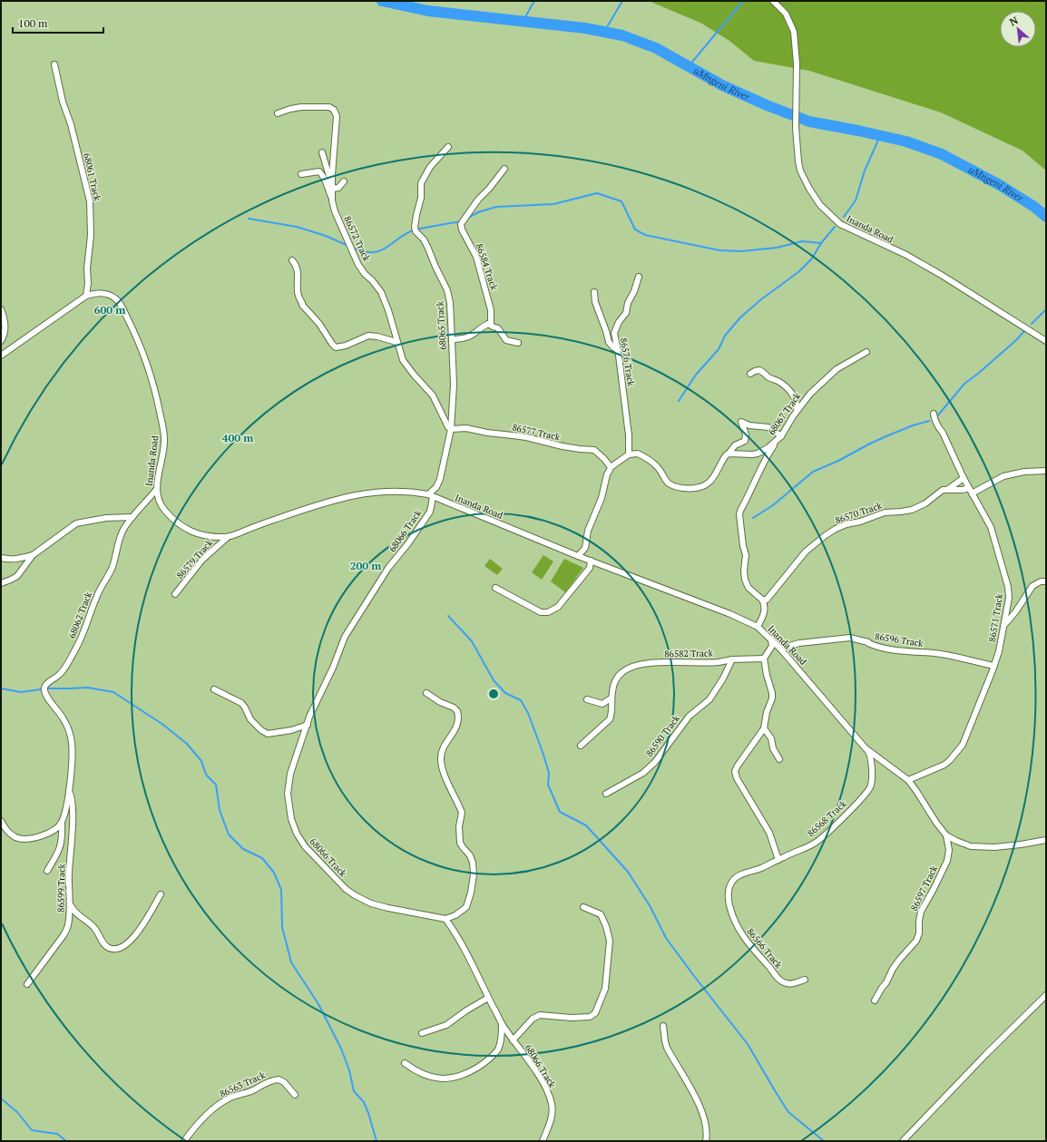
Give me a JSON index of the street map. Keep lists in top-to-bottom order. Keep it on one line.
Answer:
{"streets":{"street":["68061 Track","Inanda Road","86572 Track","86584 Track","68065 Track","86576 Track","68067 Track","86577 Track","86570 Track","68066 Track","86579 Track","68062 Track","86571 Track","86596 Track","86582 Track","86590 Track","86568 Track","86599 Track","86597 Track","86566 Track","86563 Track"]},"crossings":[["68061 Track","Inanda Road"],["Inanda Road","68065 Track"],["Inanda Road","68066 Track"],["Inanda Road","86579 Track"],["Inanda Road","68062 Track"],["Inanda Road","86571 Track"],["Inanda Road","86596 Track"],["Inanda Road","86568 Track"],["Inanda Road","86597 Track"],["86572 Track","68065 Track"],["86572 Track","86577 Track"],["68065 Track","86577 Track"],["68065 Track","68066 Track"],["86570 Track","86571 Track"],["68062 Track","86599 Track"],["86571 Track","86596 Track"],["86582 Track","86590 Track"],["86568 Track","86566 Track"]],"water":["uMngeni River"],"scale_bar":"100 m","north":"top left","rings":["600 m","400 m","200 m"]}
